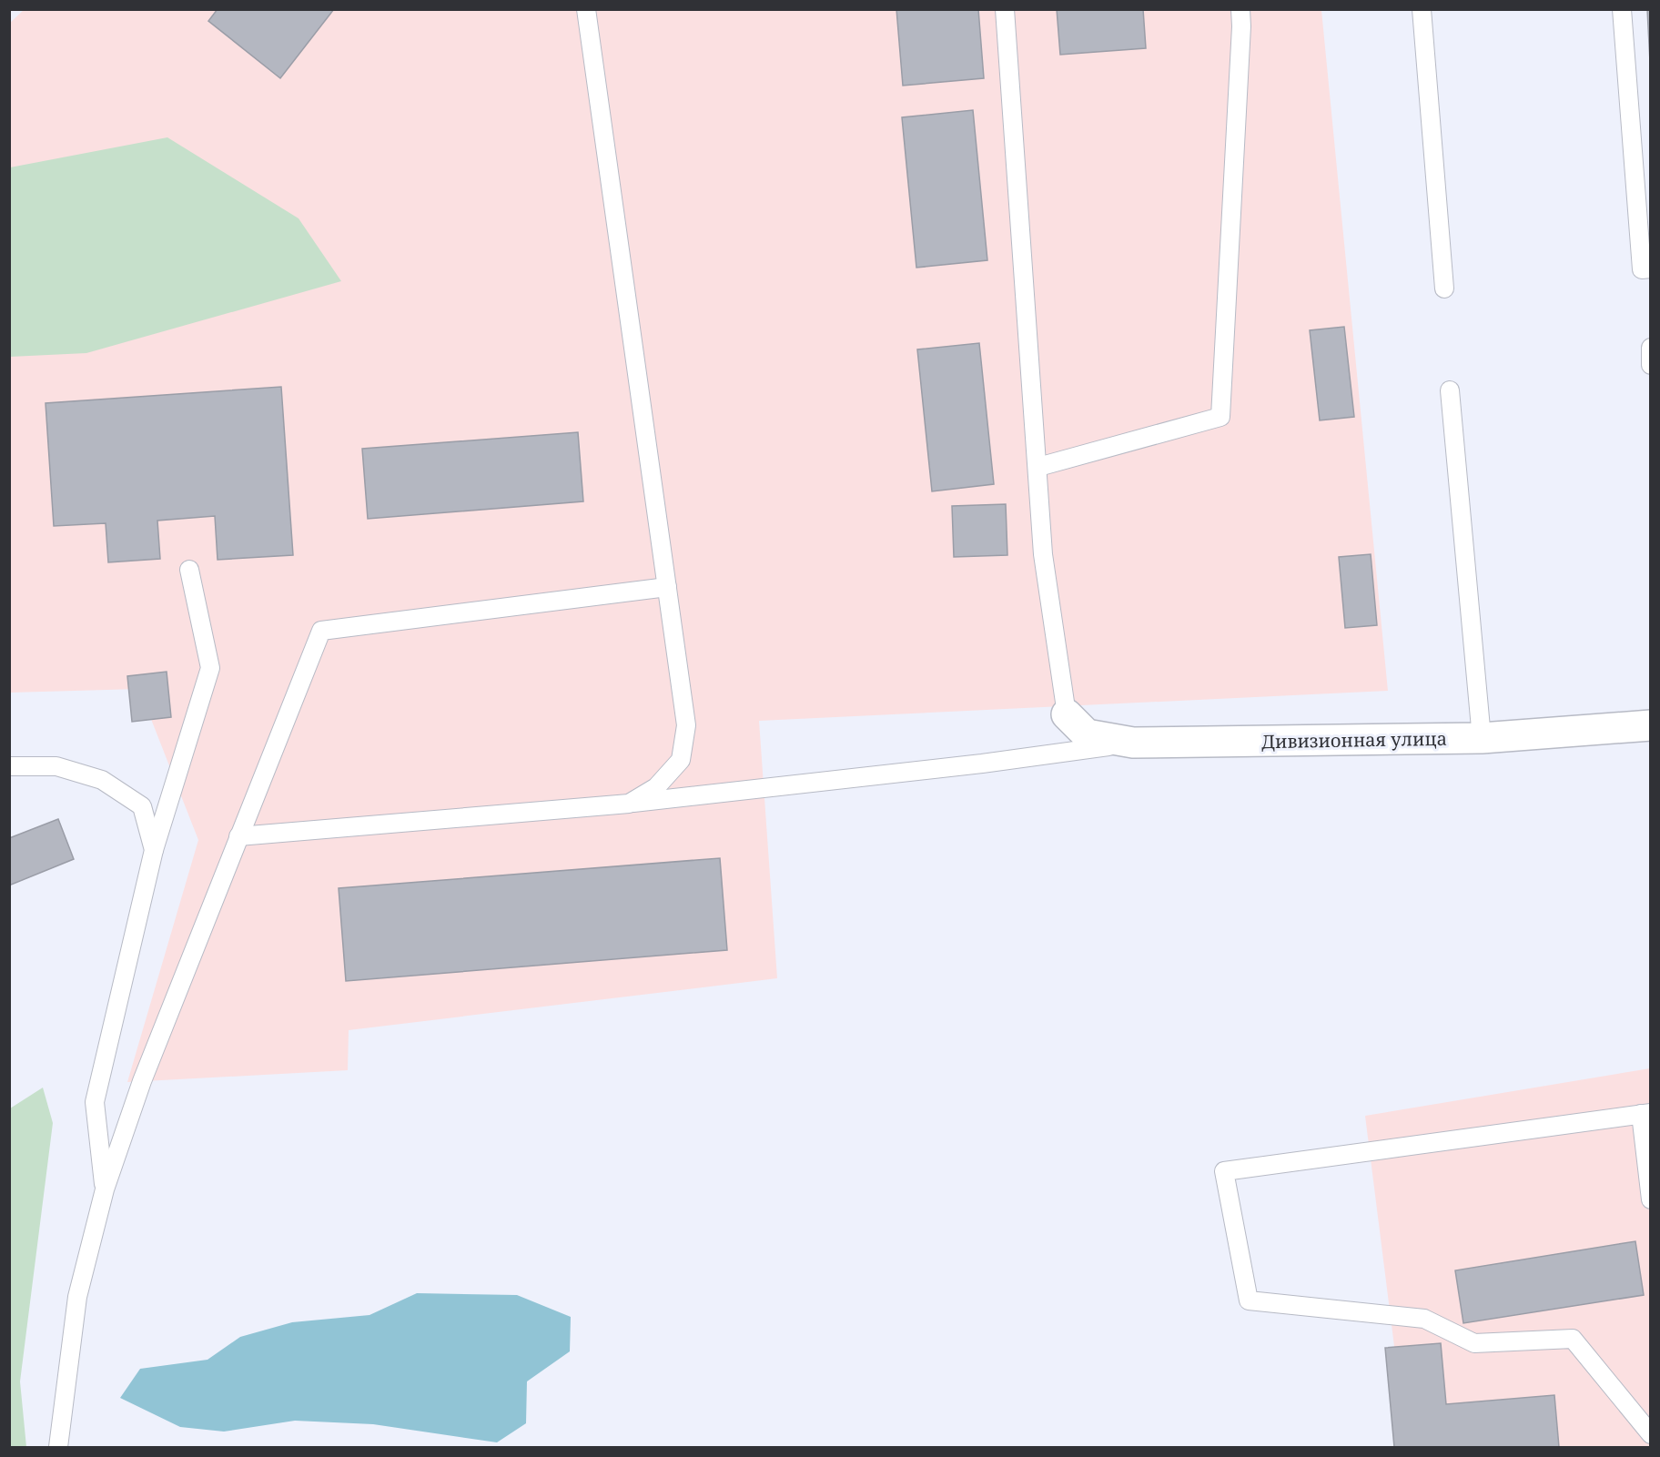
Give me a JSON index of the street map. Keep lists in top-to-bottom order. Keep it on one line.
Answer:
{"streets":{"street":["Дивизионная улица"]}}
